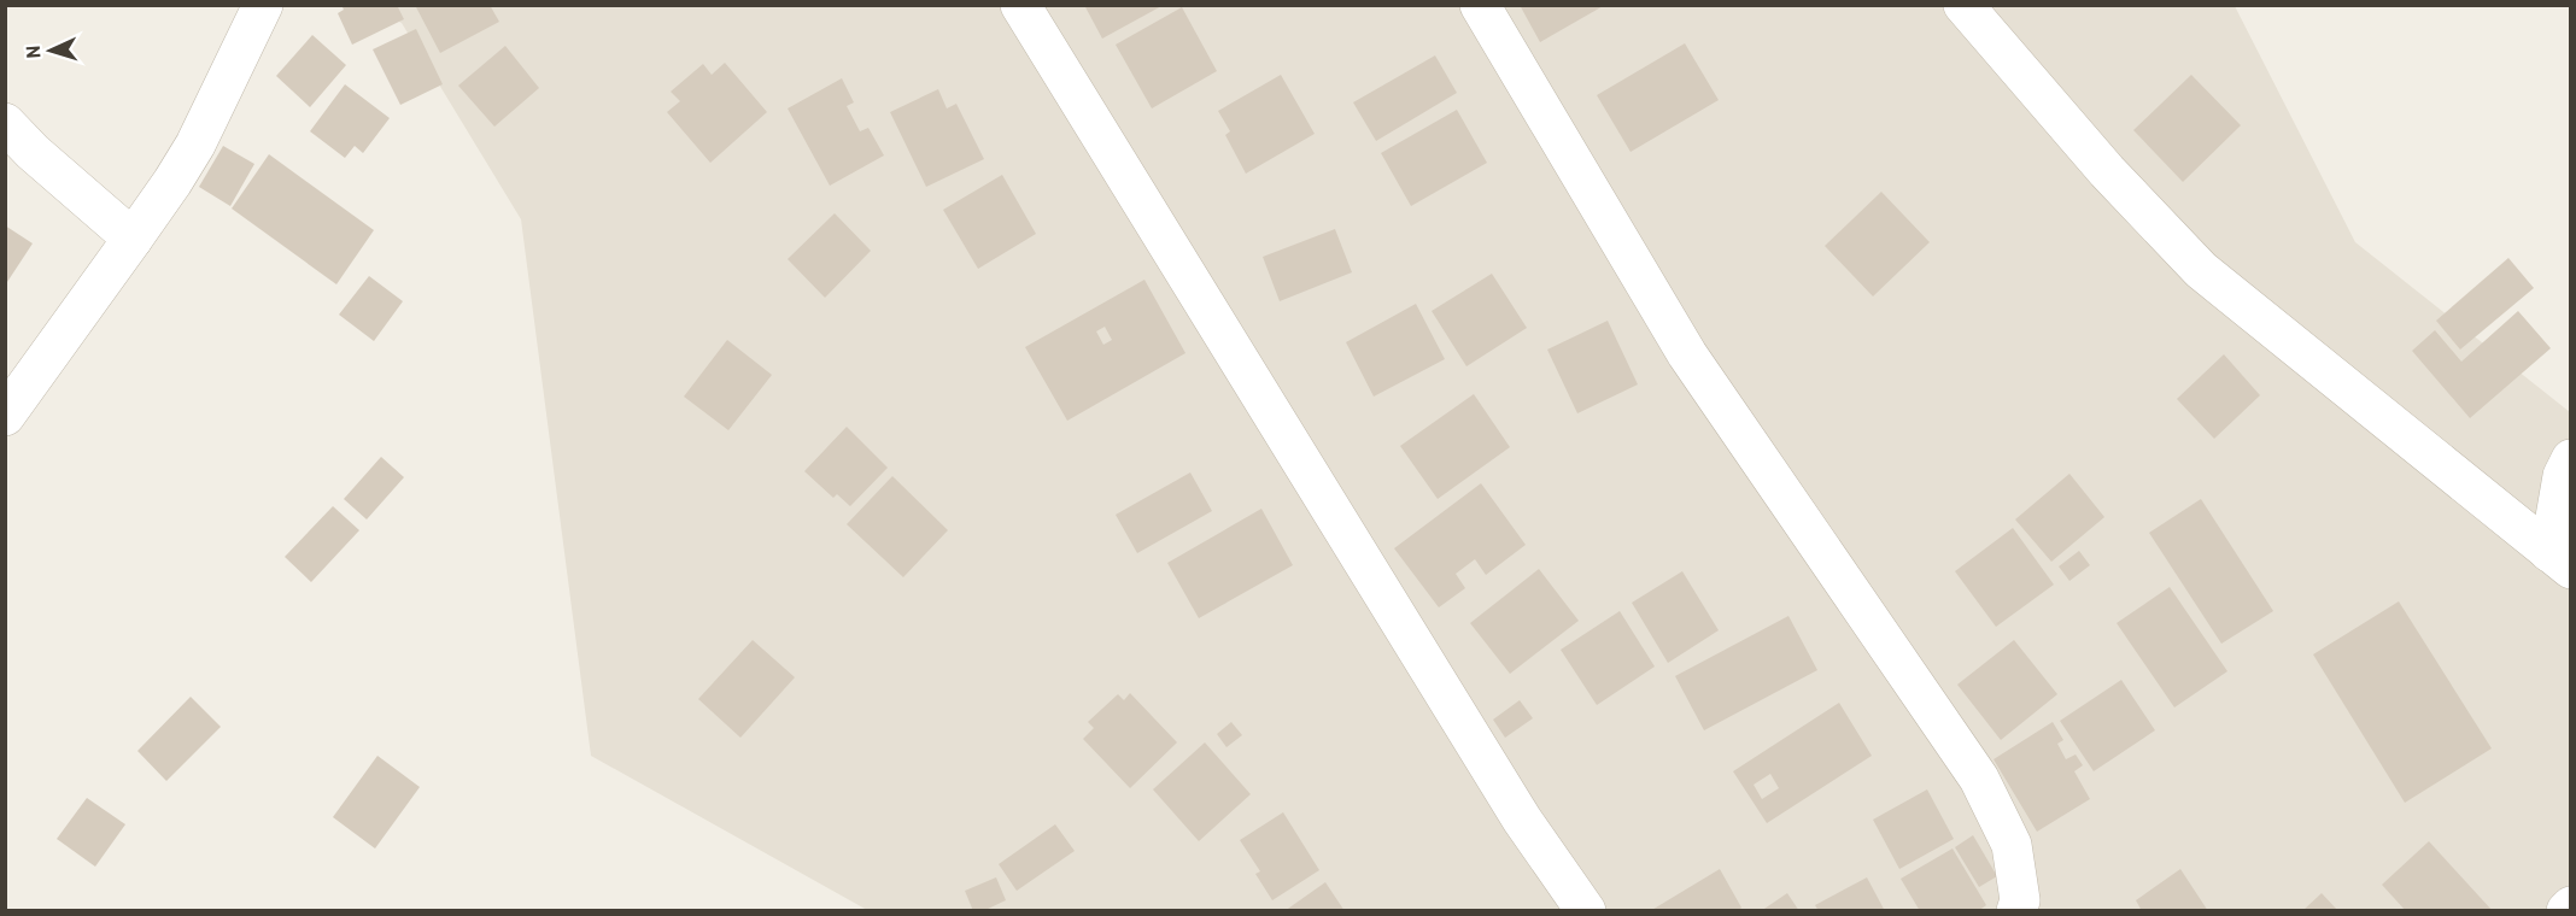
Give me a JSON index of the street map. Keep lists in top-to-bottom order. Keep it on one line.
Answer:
{"north":"left"}
